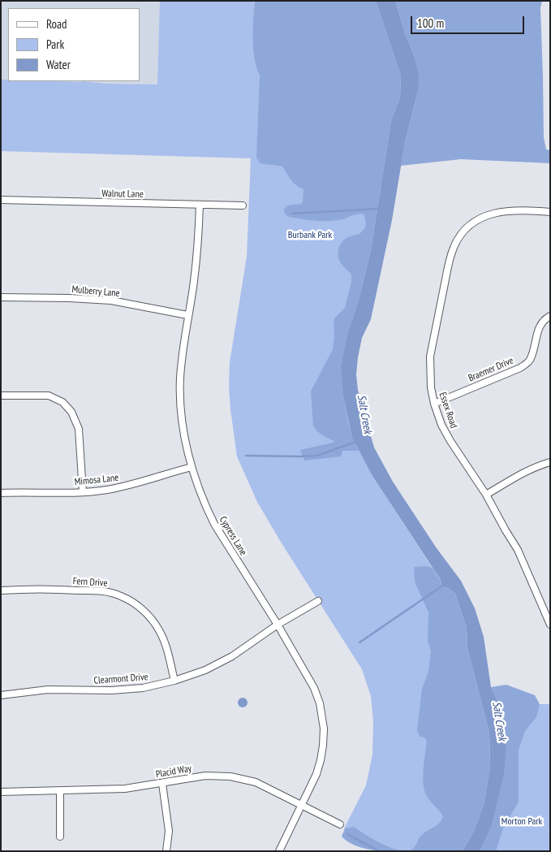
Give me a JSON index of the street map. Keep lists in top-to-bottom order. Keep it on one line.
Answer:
{"streets":{"street":["Walnut Lane","Mulberry Lane","Braemer Drive","Essex Road","Mimosa Lane","Cypress Lane","Fern Drive","Clearmont Drive","Placid Way"]},"crossings":[["Walnut Lane","Cypress Lane"],["Mulberry Lane","Cypress Lane"],["Braemer Drive","Essex Road"],["Mimosa Lane","Cypress Lane"],["Cypress Lane","Clearmont Drive"],["Cypress Lane","Placid Way"],["Fern Drive","Clearmont Drive"]],"water":["Salt Creek"],"parks":["Burbank Park","Morton Park"],"legend":["Road","Park","Water"],"scale_bar":"100 m"}
